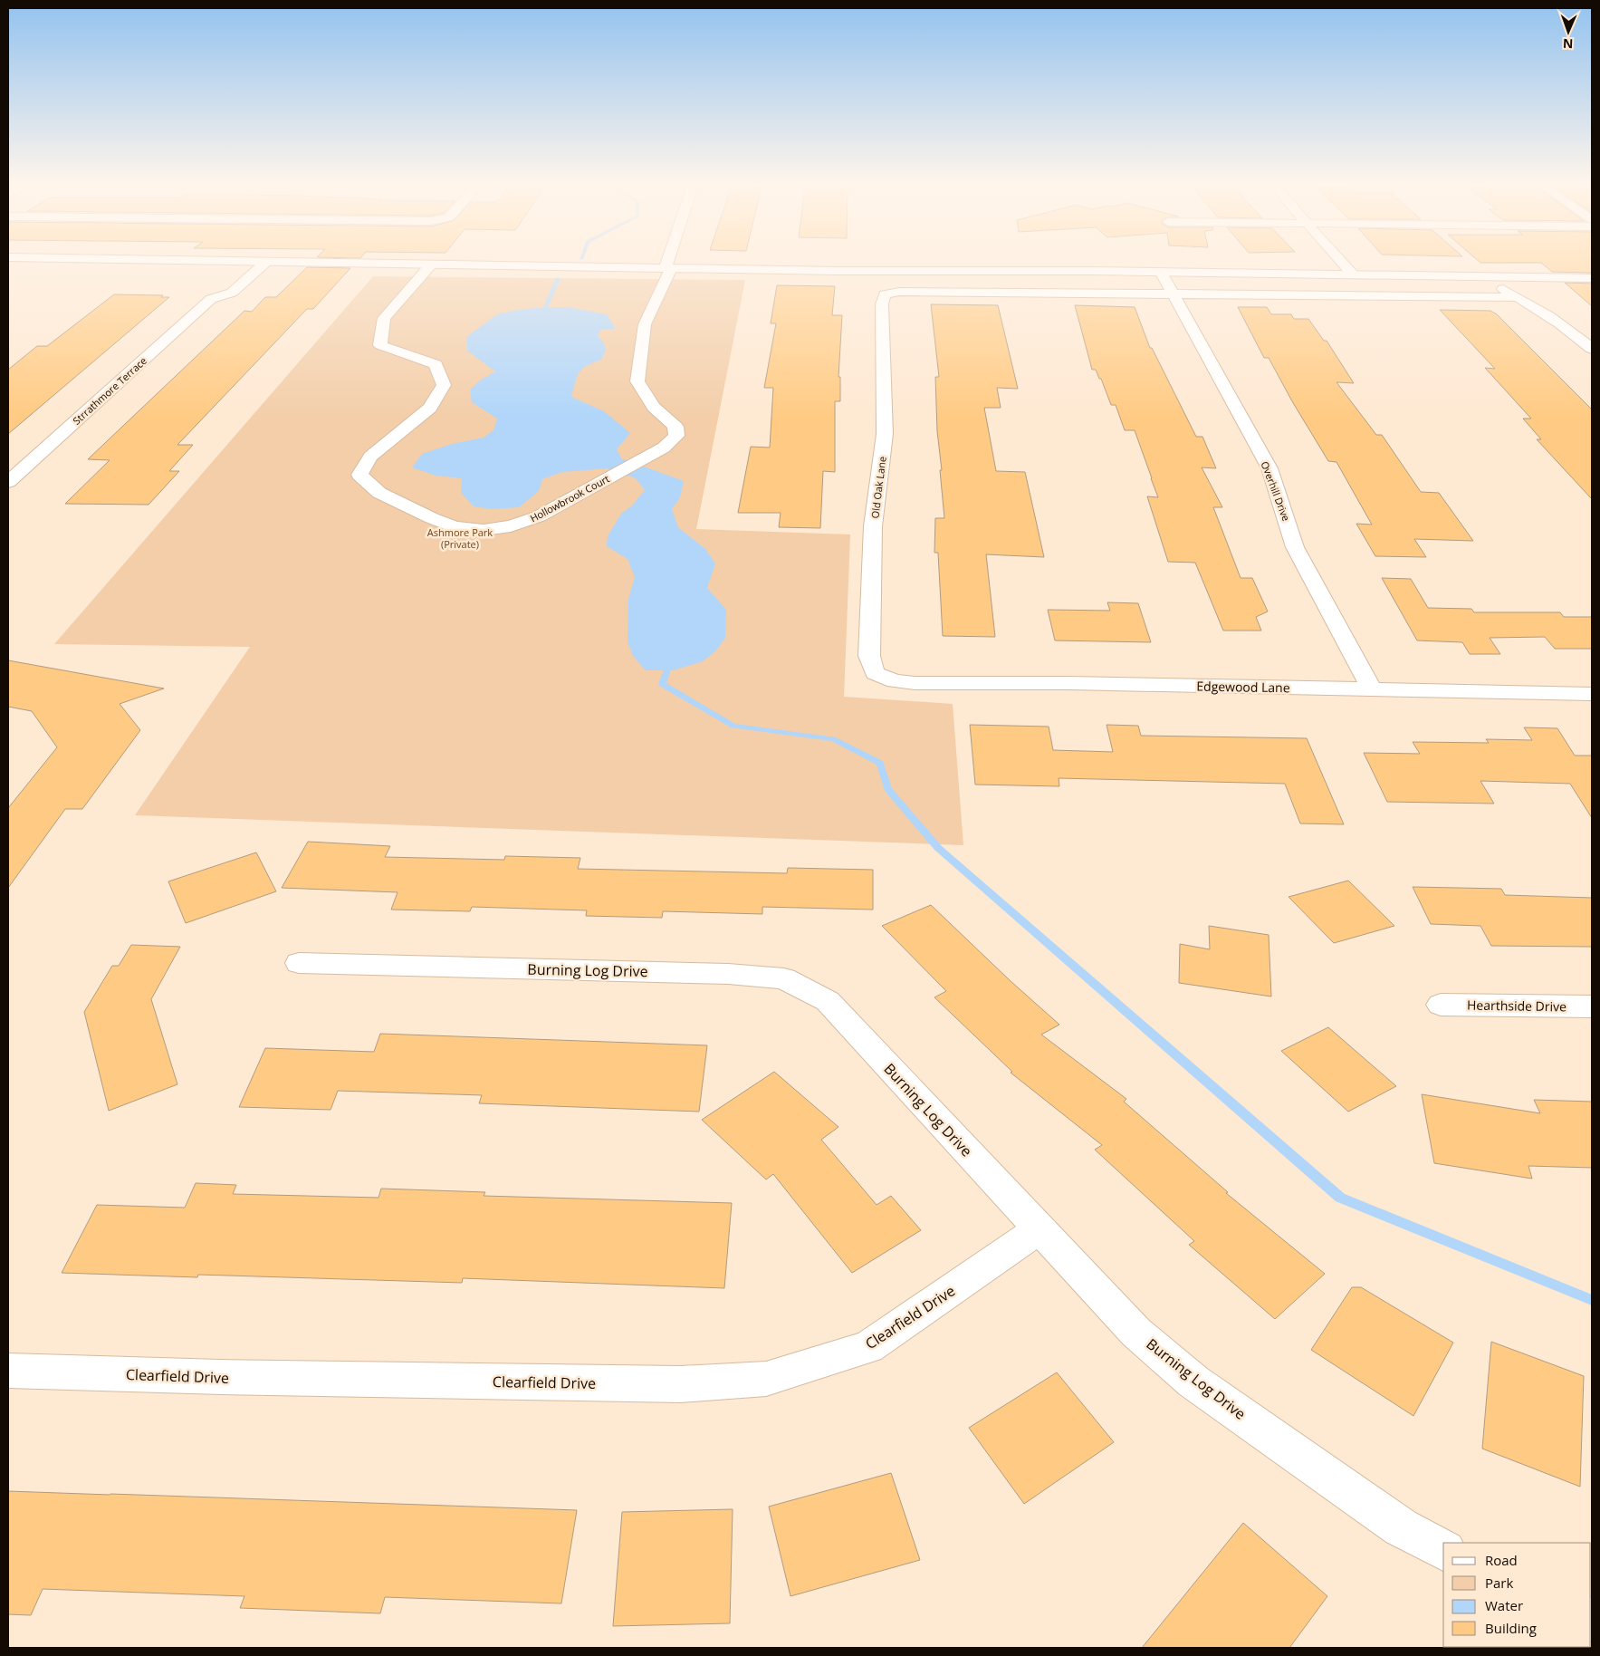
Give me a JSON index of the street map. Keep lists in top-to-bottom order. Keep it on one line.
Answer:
{"streets":{"street":["Strrathmore Terrace","Old Oak Lane","Overhill Drive","Hollowbrook Court","Edgewood Lane","Burning Log Drive","Hearthside Drive","Clearfield Drive"]},"crossings":[["Old Oak Lane","Overhill Drive"],["Old Oak Lane","Edgewood Lane"],["Overhill Drive","Edgewood Lane"],["Burning Log Drive","Clearfield Drive"]],"parks":["Ashmore Park (Private)"],"legend":["Road","Park","Water","Building"],"north":"bottom"}
